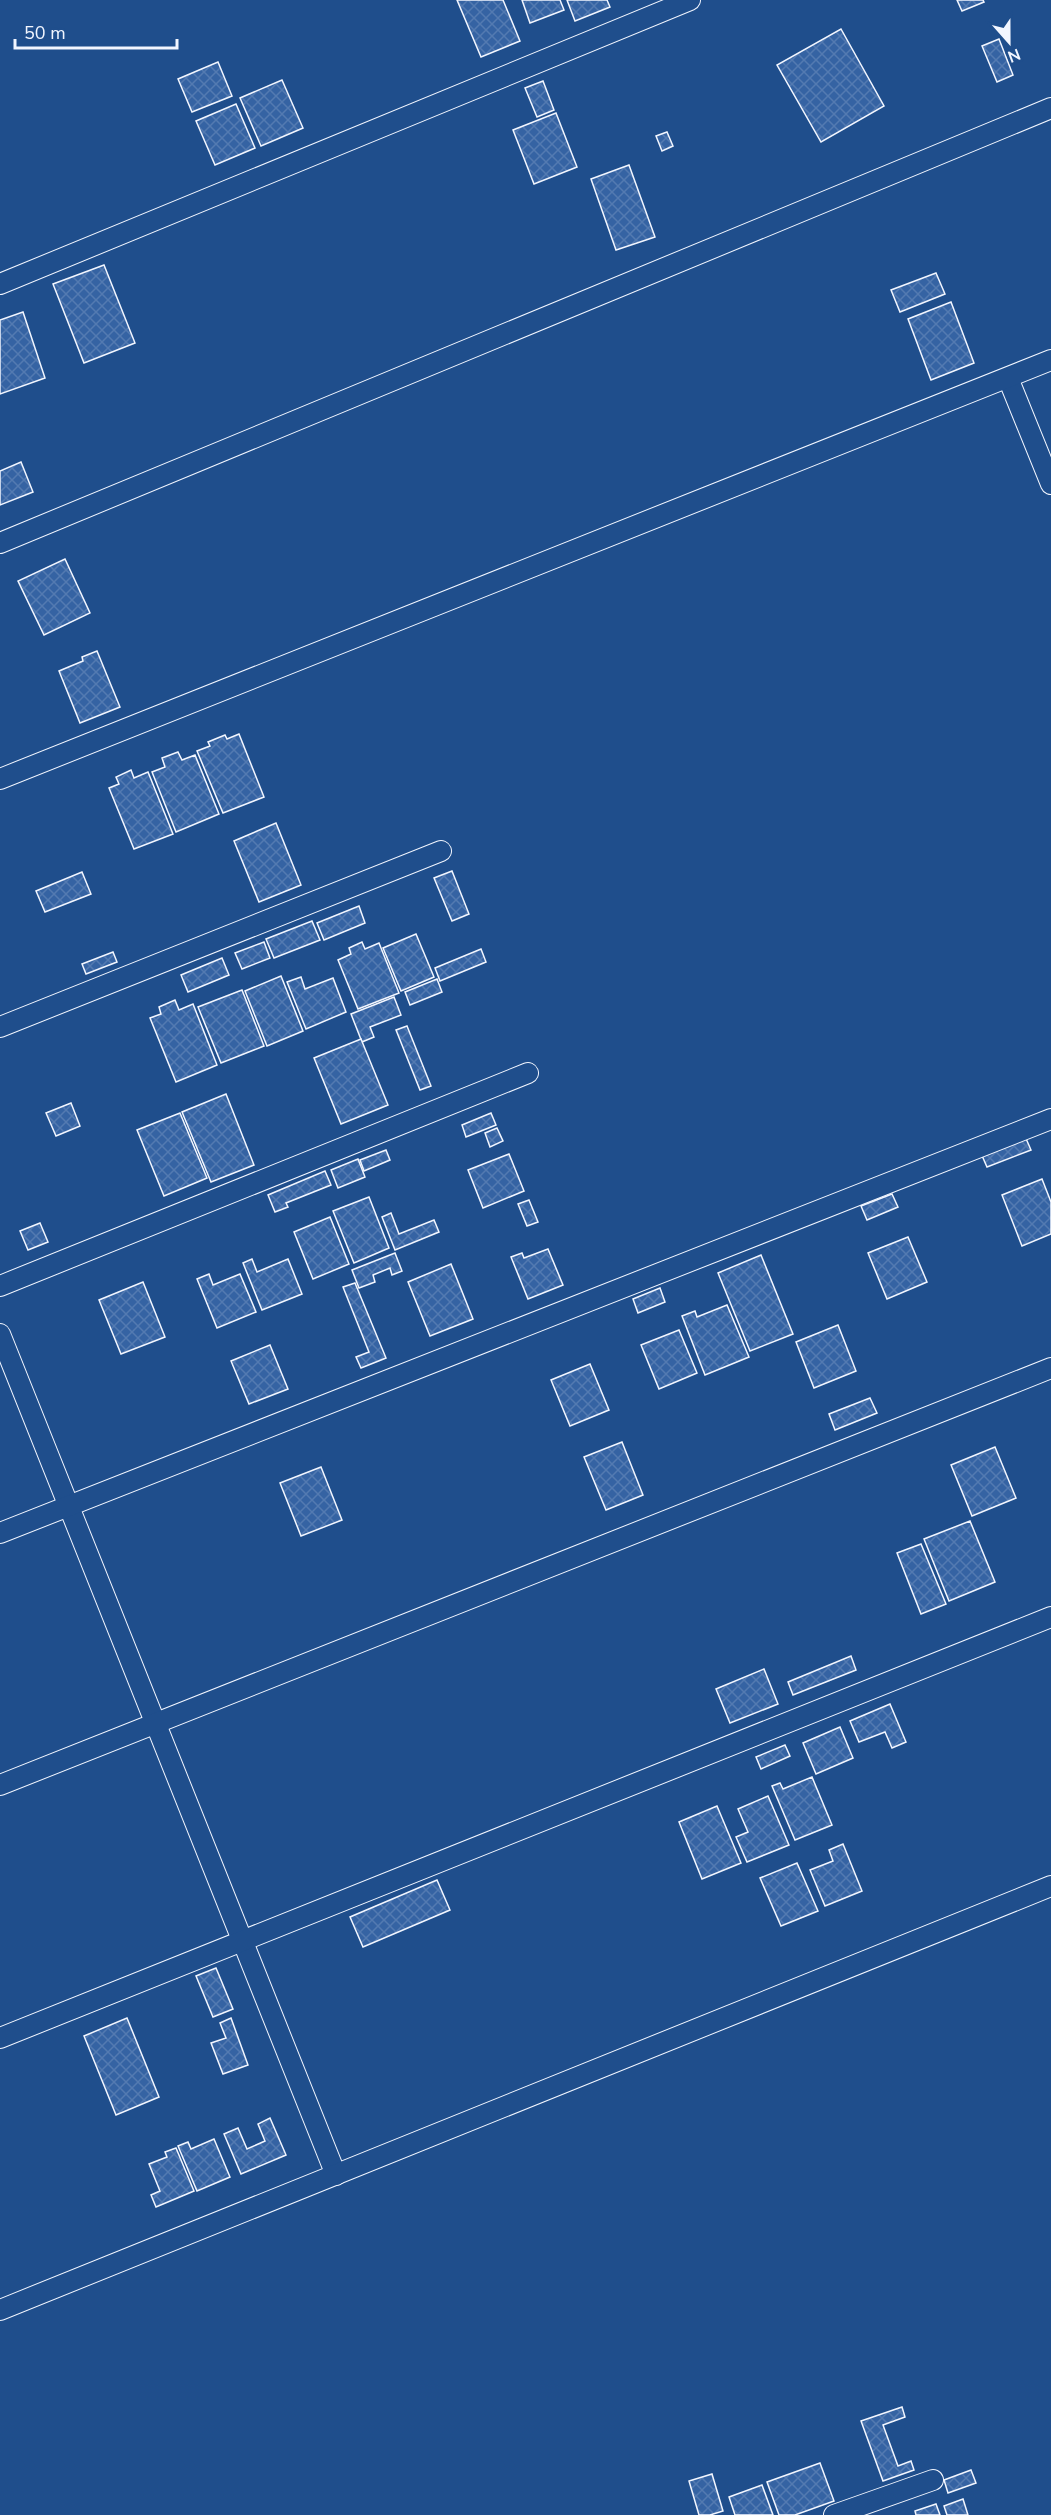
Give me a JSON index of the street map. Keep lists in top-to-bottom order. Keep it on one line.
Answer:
{"scale_bar":"50 m","north":"bottom"}
